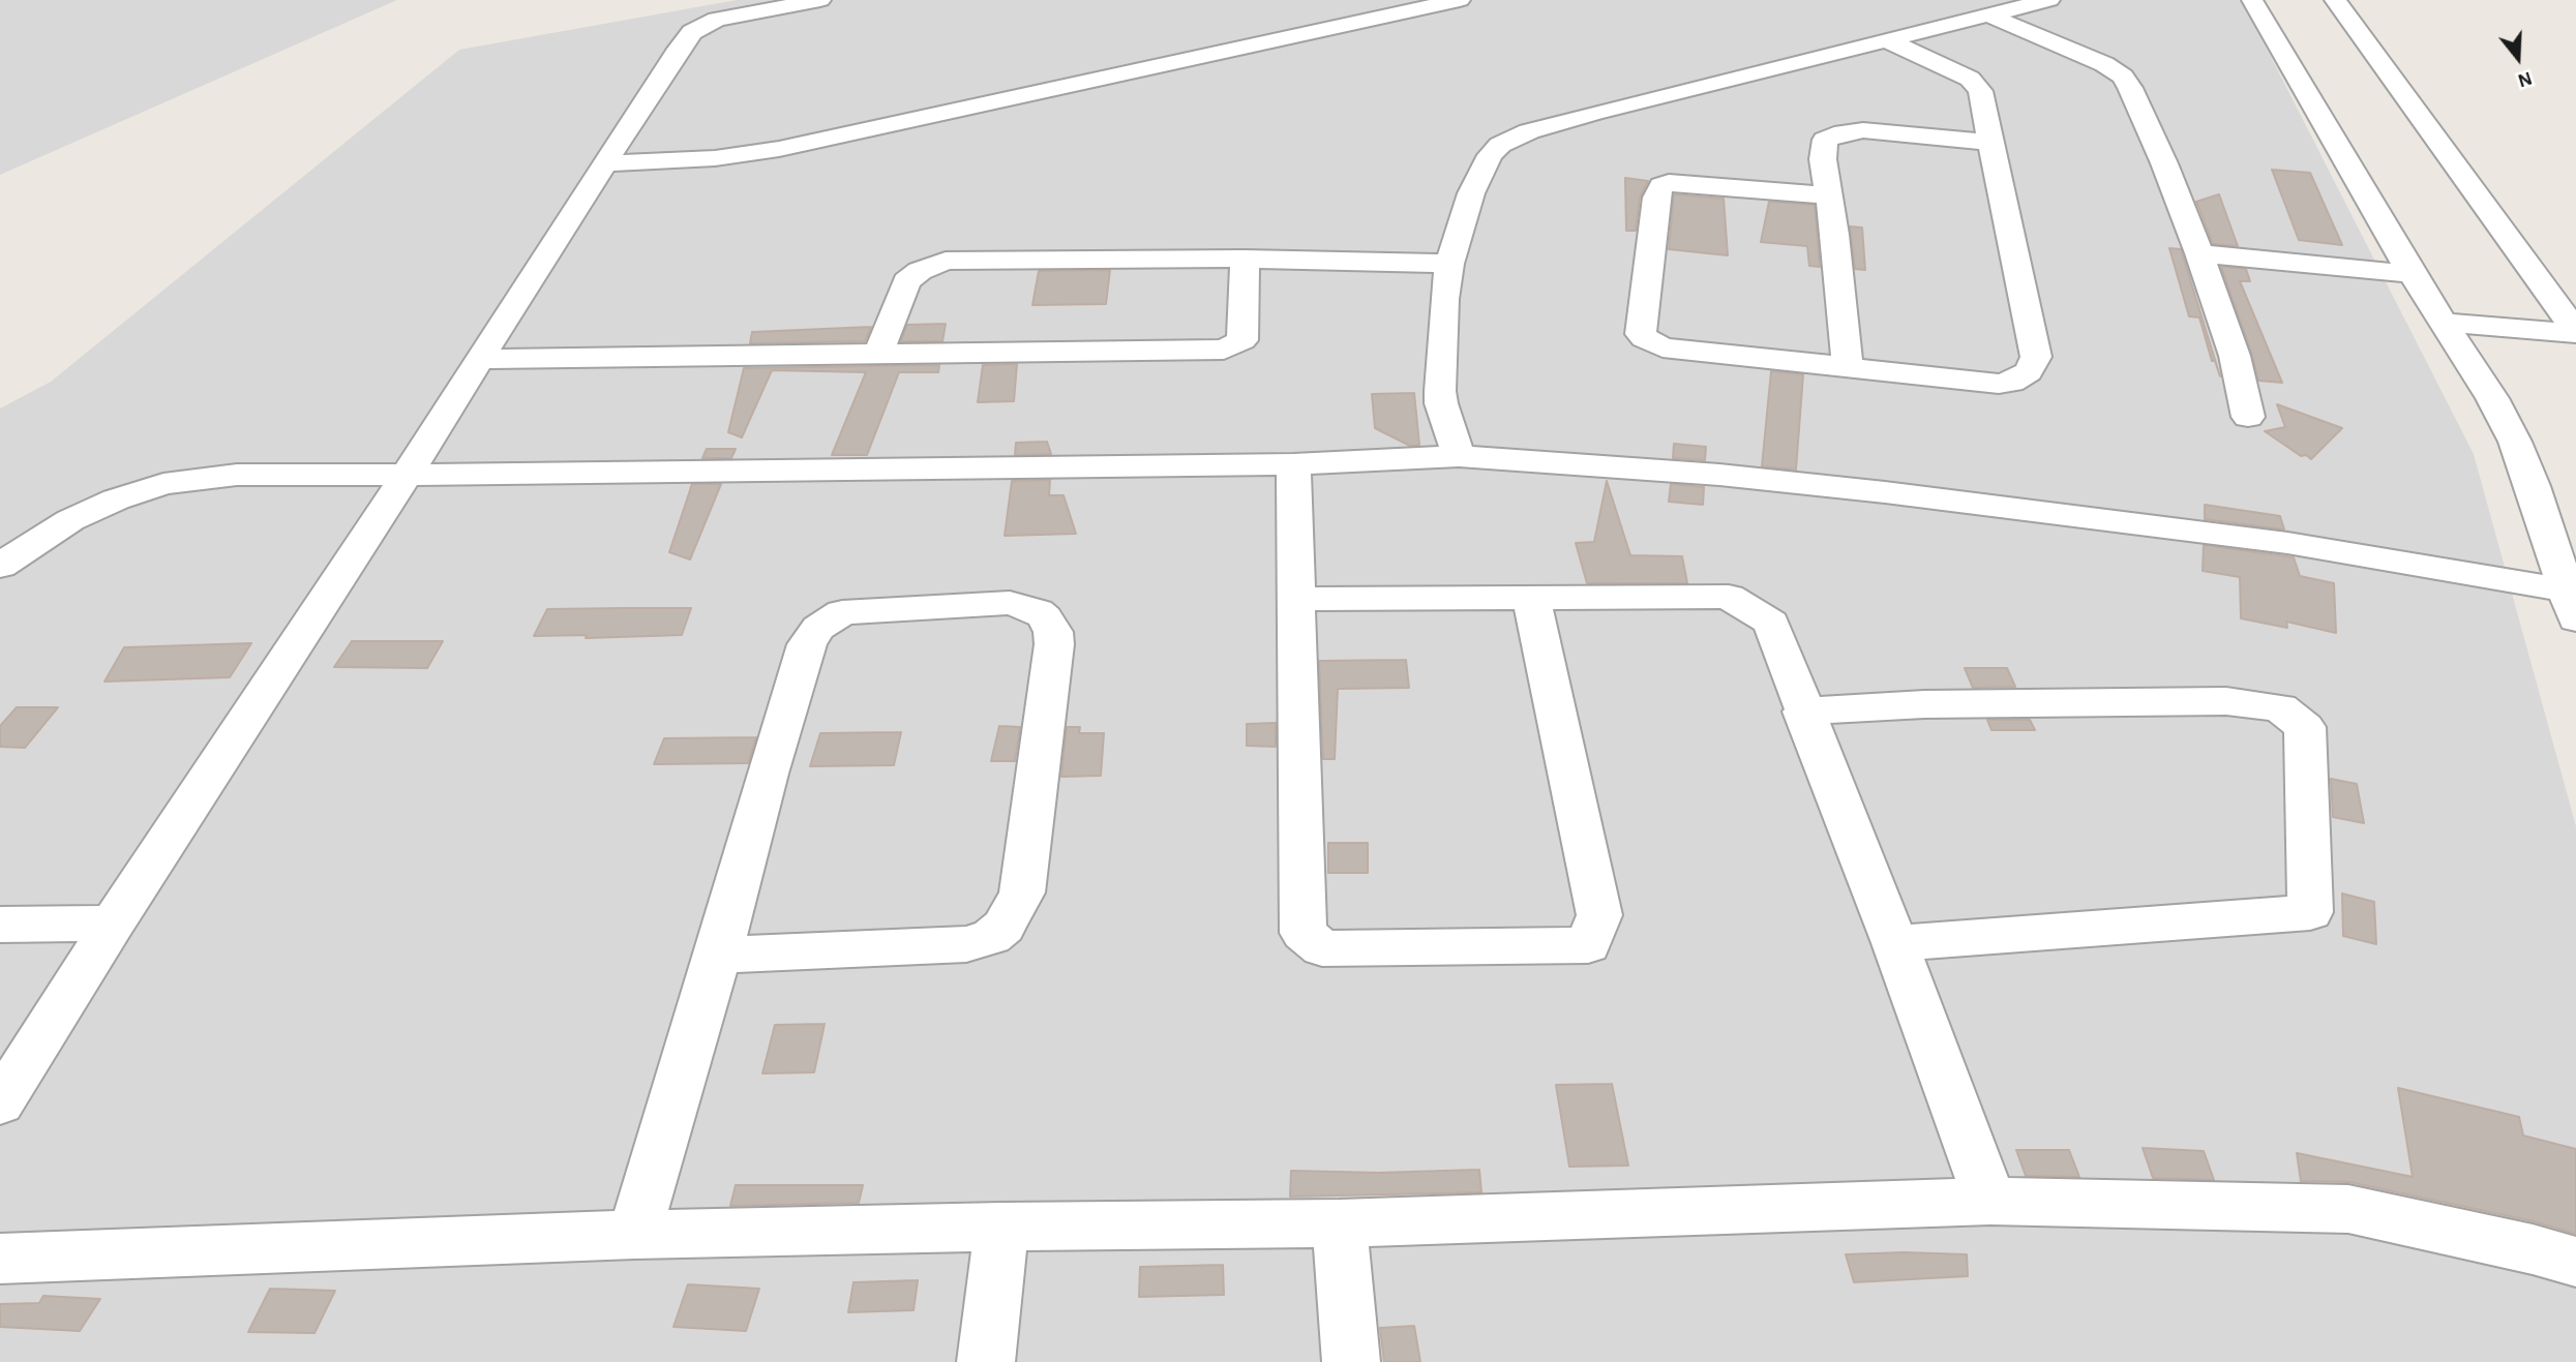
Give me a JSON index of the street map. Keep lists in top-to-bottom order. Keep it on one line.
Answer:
{"north":"bottom"}
